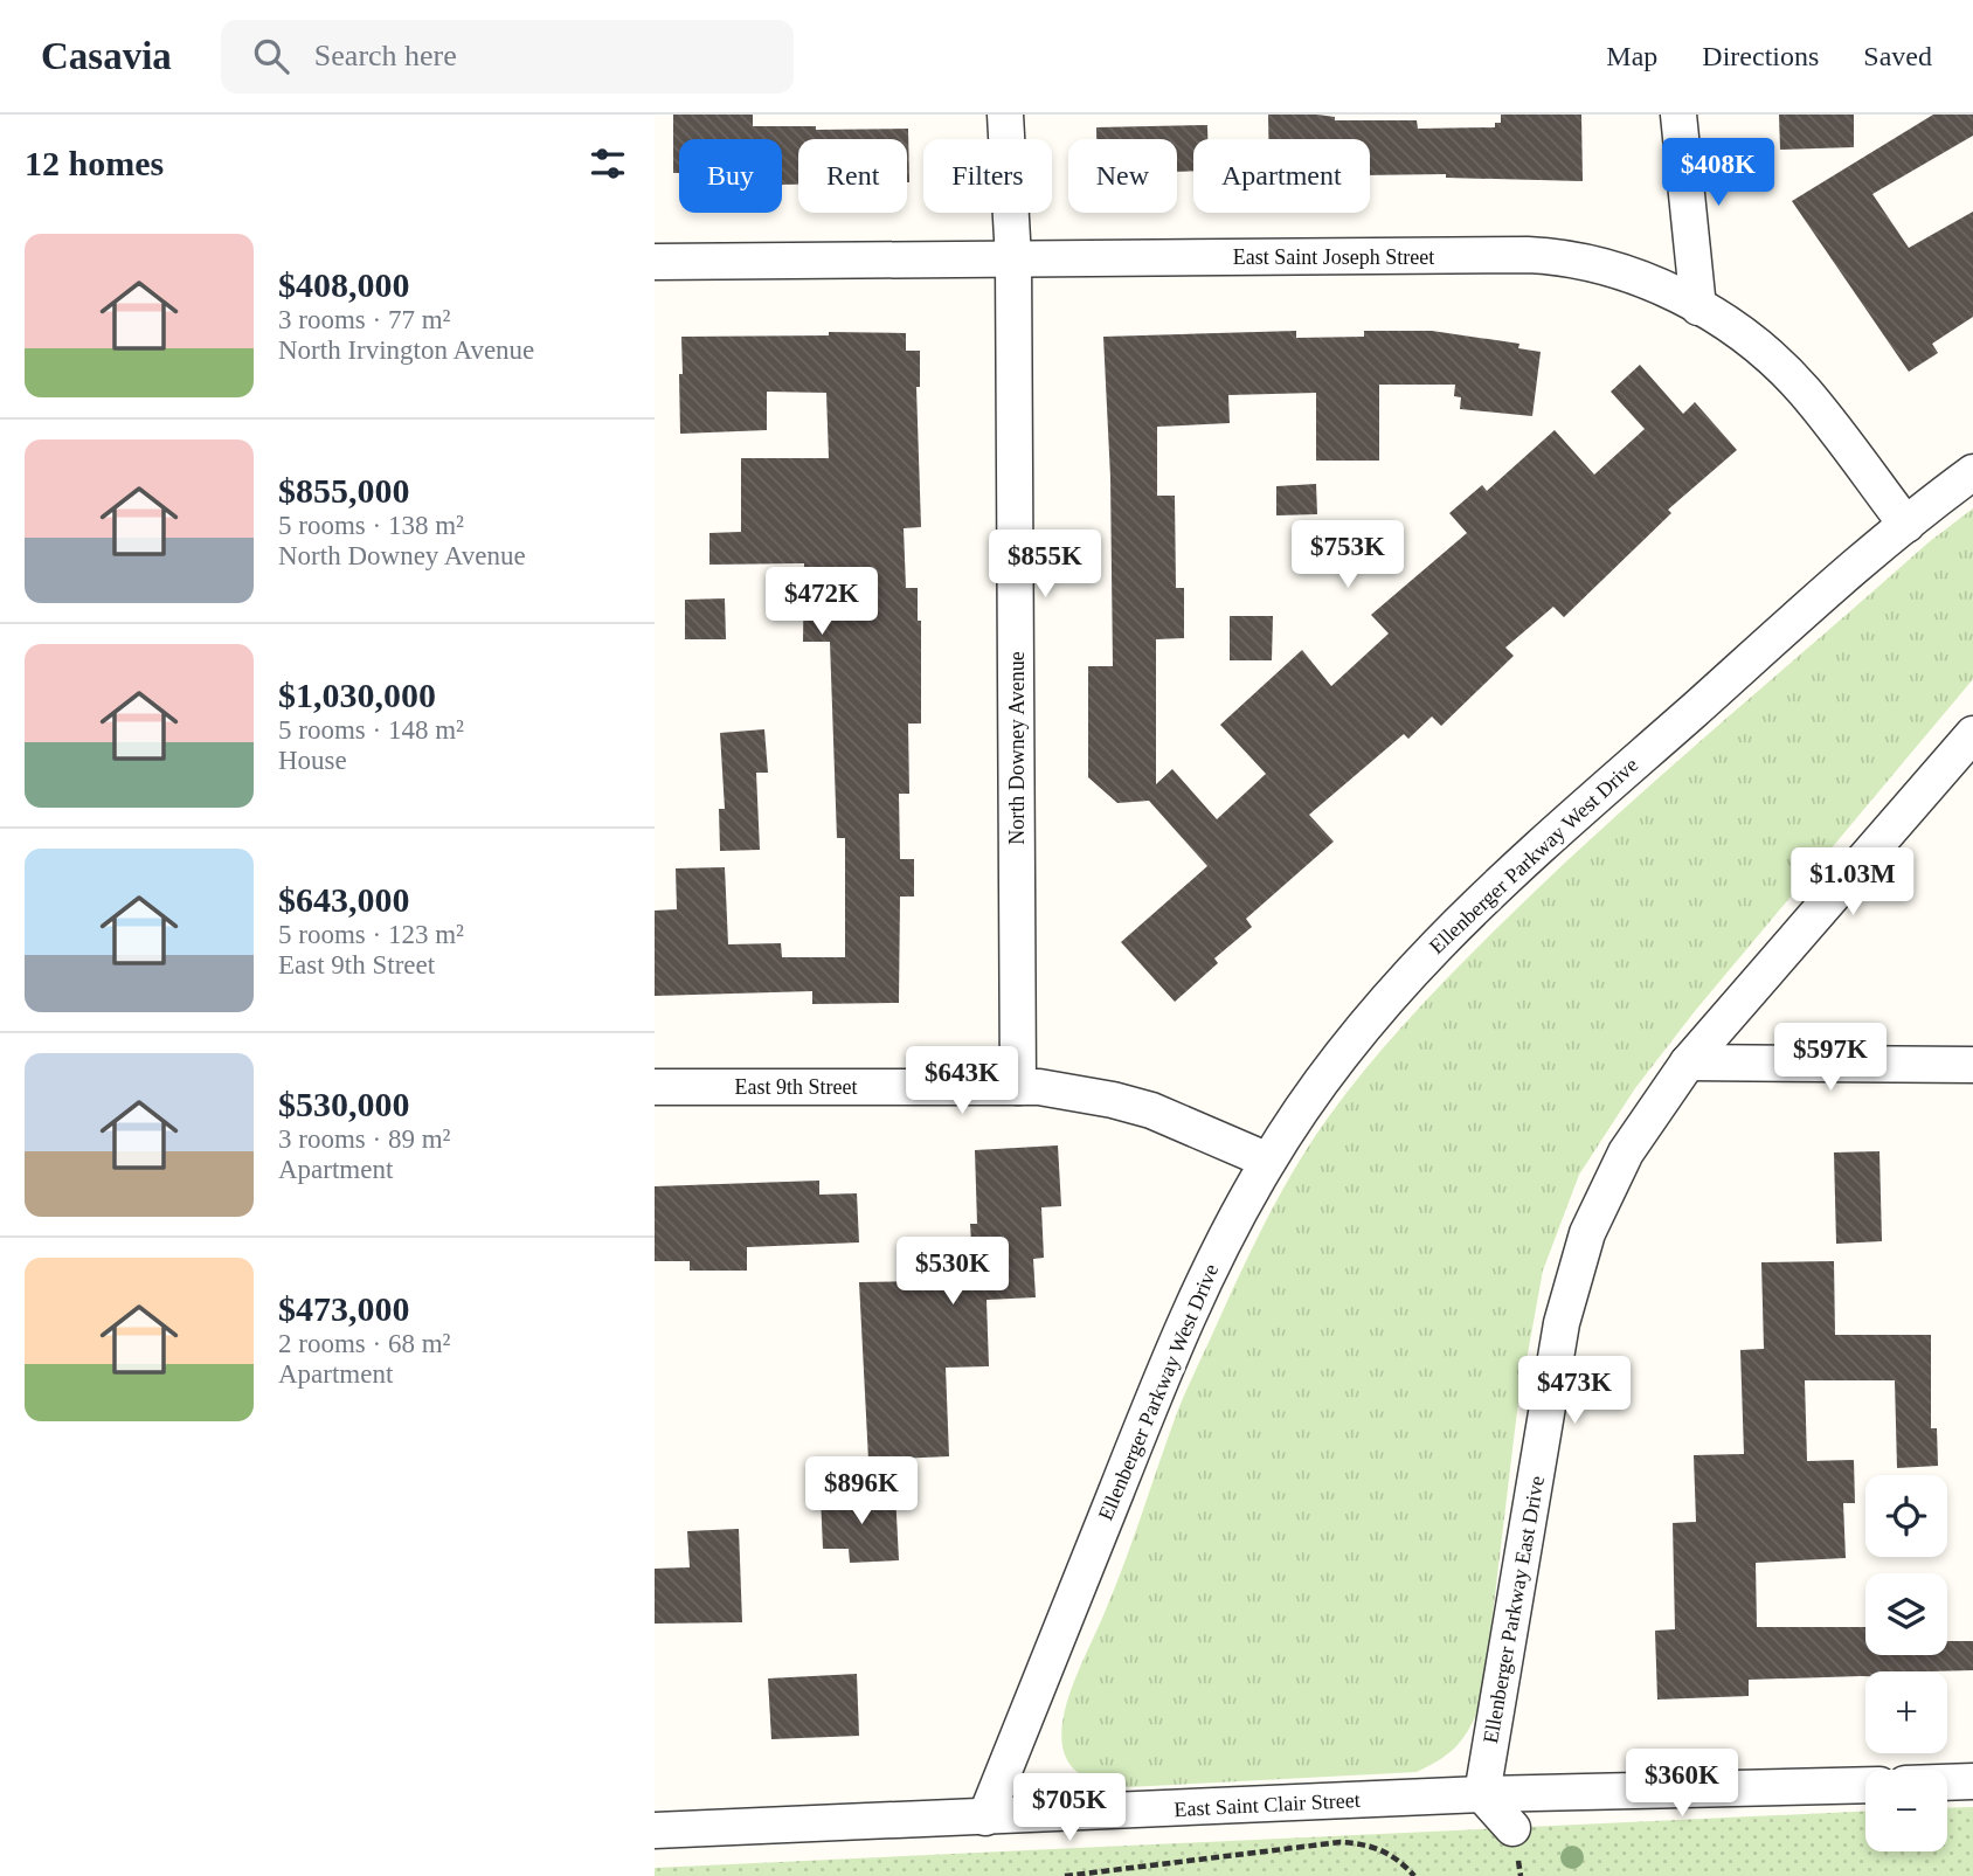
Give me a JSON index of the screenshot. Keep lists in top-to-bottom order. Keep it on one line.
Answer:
{"streets":{"street":["East Saint Joseph Street","North Downey Avenue","Ellenberger Parkway West Drive","East 9th Street","Ellenberger Parkway East Drive","East Saint Clair Street"]},"crossings":[["East Saint Joseph Street","North Downey Avenue"],["East Saint Joseph Street","Ellenberger Parkway West Drive"],["North Downey Avenue","East 9th Street"],["Ellenberger Parkway West Drive","East 9th Street"],["Ellenberger Parkway West Drive","East Saint Clair Street"],["Ellenberger Parkway East Drive","East Saint Clair Street"]],"page":{"header":"Casavia","search":"Search here","nav":["Map","Directions","Saved"],"heading":"12 homes","price":["$408K","$753K","$855K","$472K","$1.03M","$597K","$643K","$530K","$473K","$896K","$360K","$705K"],"chip":["Buy","Rent","Filters","New","Apartment"],"list":[{"name":"$408,000","note":"3 rooms · 77 m² · North Irvington Avenue"},{"name":"$855,000","note":"5 rooms · 138 m² · North Downey Avenue"},{"name":"$1,030,000","note":"5 rooms · 148 m² · House"},{"name":"$643,000","note":"5 rooms · 123 m² · East 9th Street"},{"name":"$530,000","note":"3 rooms · 89 m² · Apartment"},{"name":"$473,000","note":"2 rooms · 68 m² · Apartment"}],"map_buttons":["+","−"]}}
